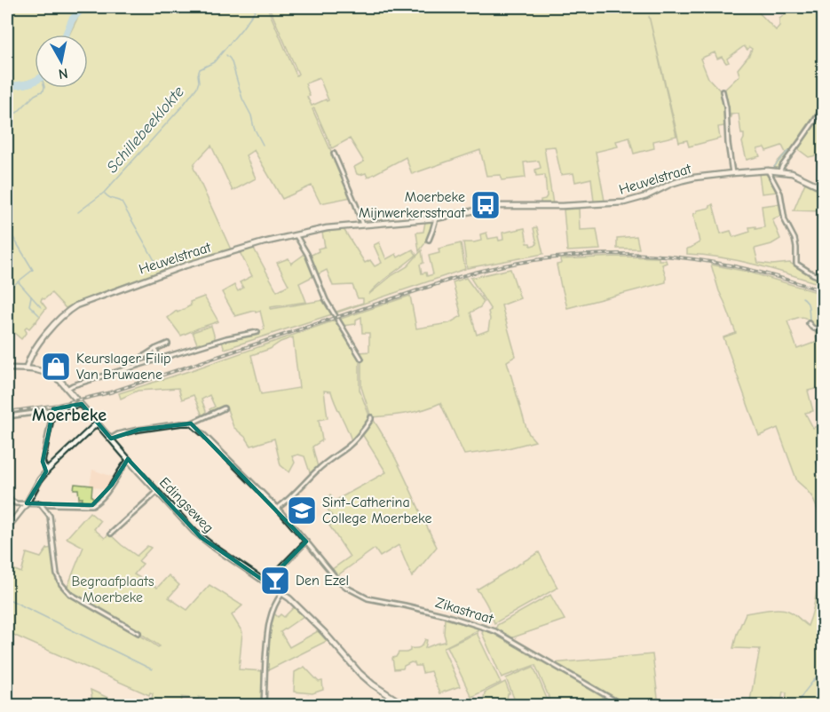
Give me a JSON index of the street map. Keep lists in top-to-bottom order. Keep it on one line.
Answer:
{"streets":{"street":["Heuvelstraat","Edingseweg","Zikastraat"]},"crossings":[["Heuvelstraat","Edingseweg"]],"districts":["Moerbeke"],"water":["Schillebeeklokte"],"parks":["Begraafplaats Moerbeke"],"places":{"bus stop":["Moerbeke Mijnwerkersstraat"],"shop":["Keurslager Filip Van Bruwaene"],"school or university":["Sint-Catherina College Moerbeke"],"bar":["Den Ezel"]},"north":"bottom"}
